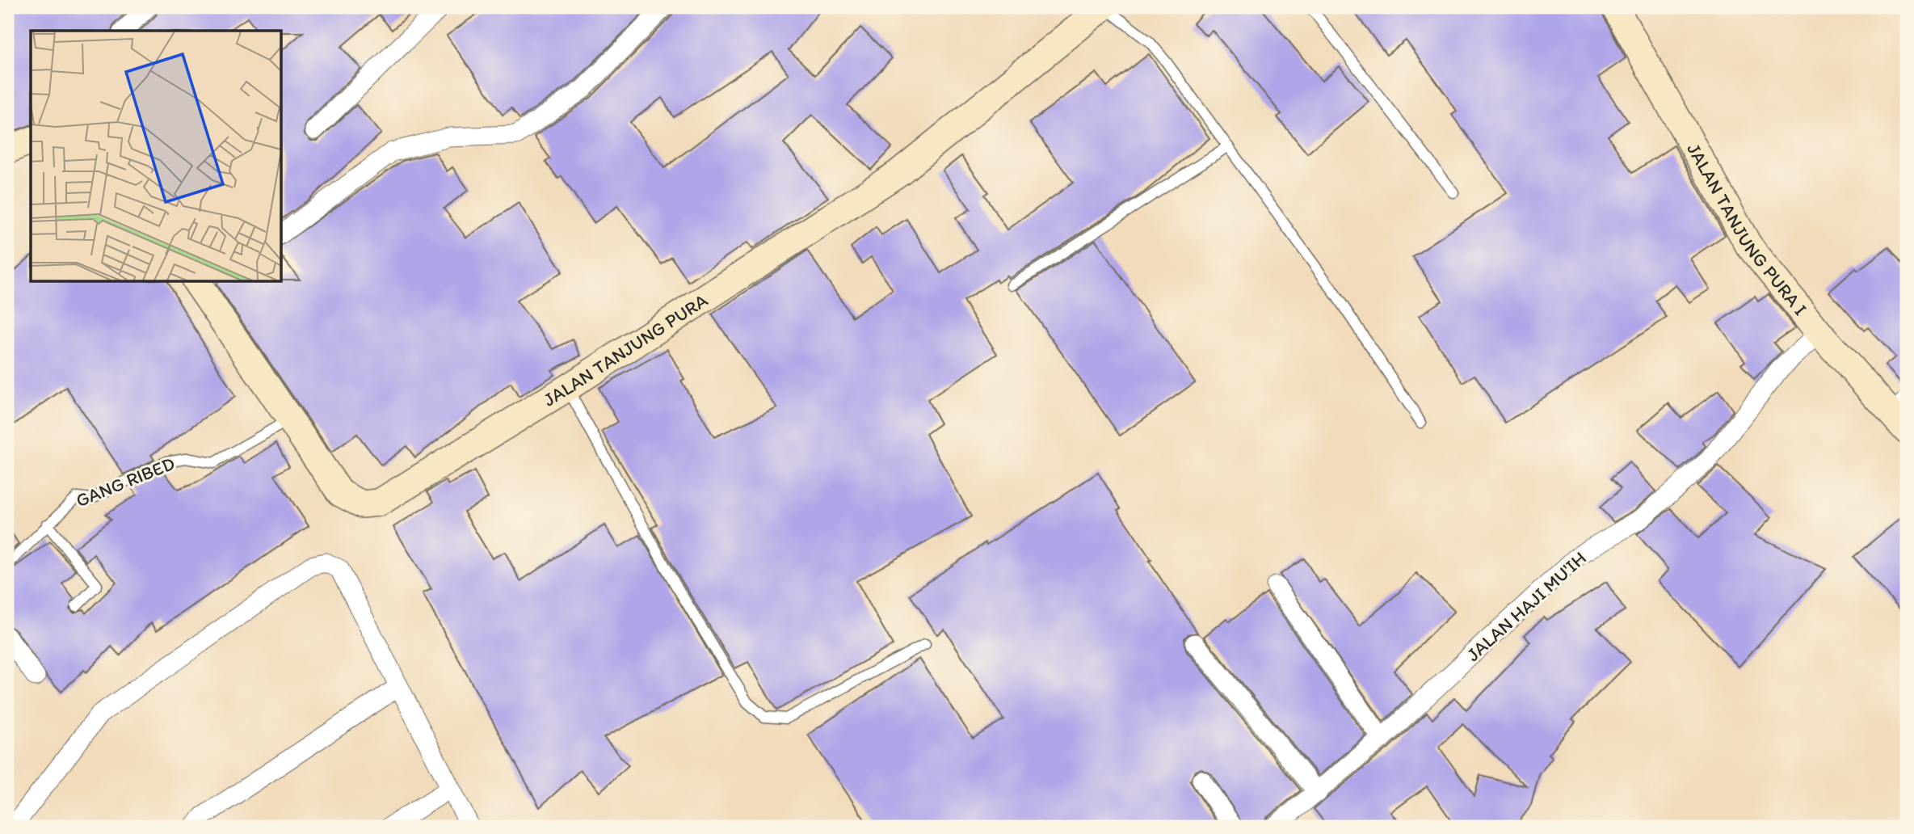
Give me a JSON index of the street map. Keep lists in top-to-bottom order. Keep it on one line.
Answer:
{"streets":{"street":["JALAN TANJUNG PURA I","JALAN TANJUNG PURA","JALAN HAJI MU'IH"],"lane":["GANG RIBED"]},"crossings":[["JALAN TANJUNG PURA I","JALAN HAJI MU'IH"],["JALAN TANJUNG PURA","GANG RIBED"]]}
